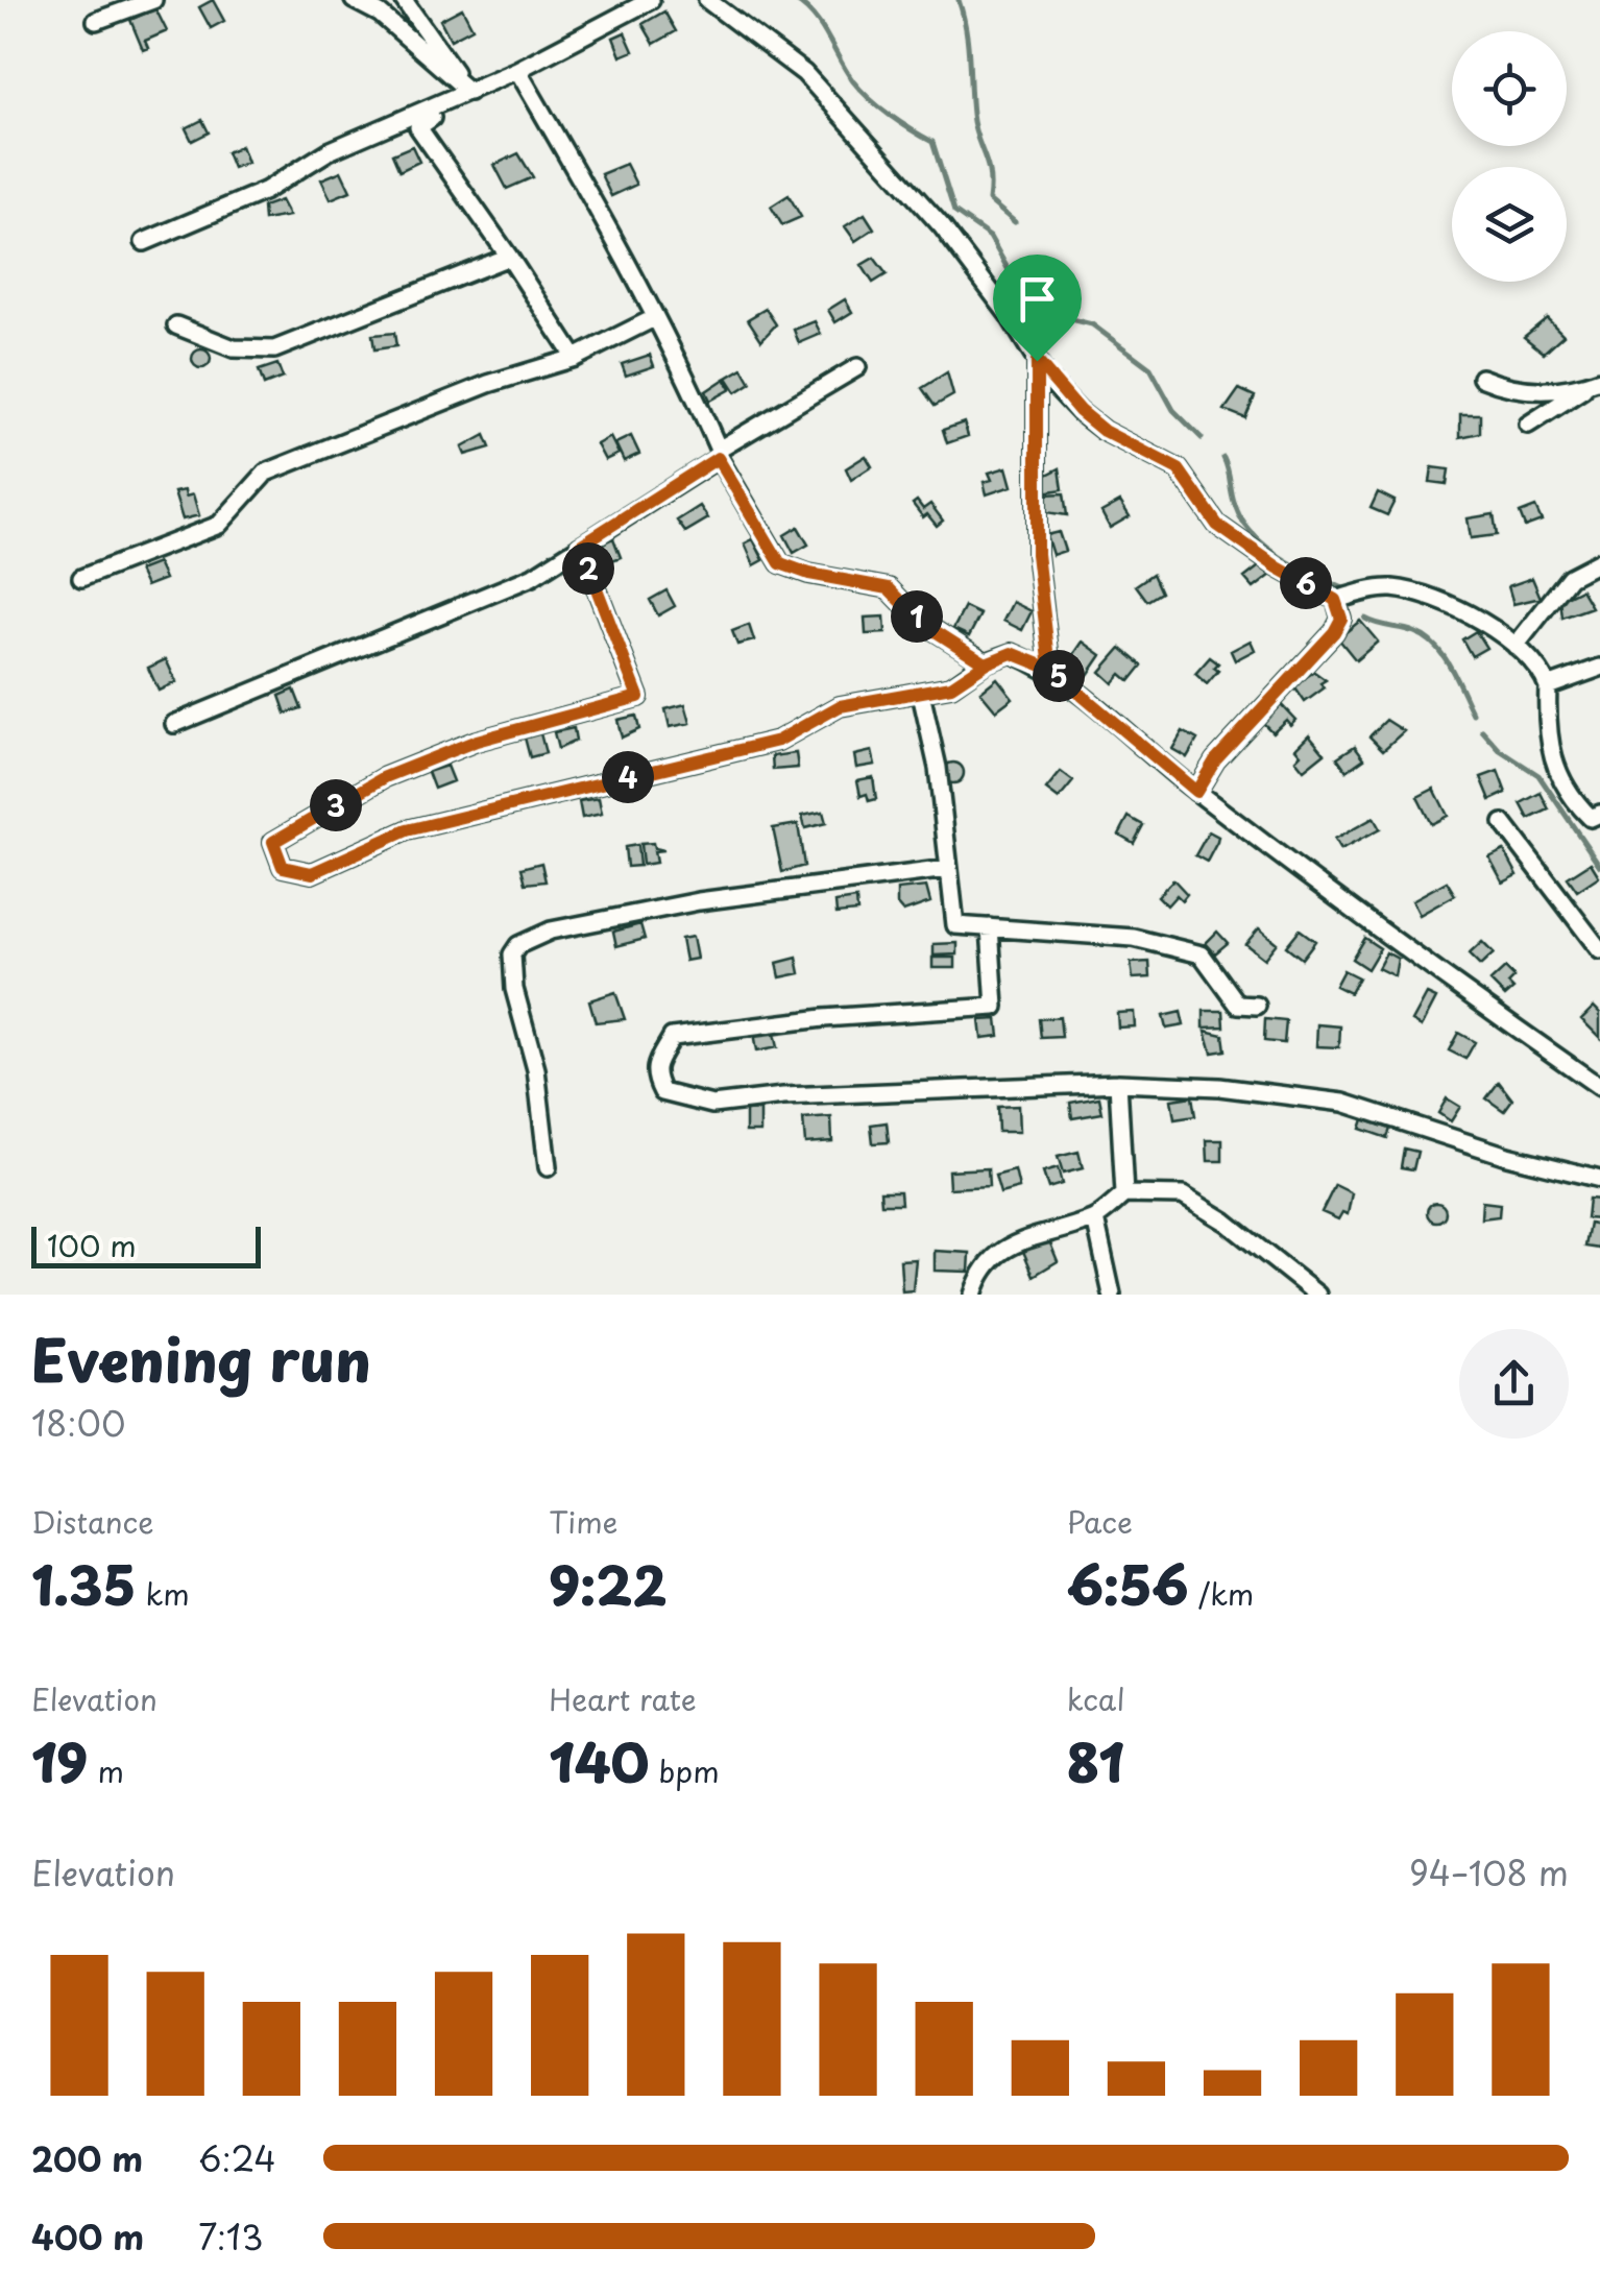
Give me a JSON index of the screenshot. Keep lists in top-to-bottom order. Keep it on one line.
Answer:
{"scale_bar":"100 m","page":{"pins":["2","6","1","5","4","3"],"scale":"100 m","heading":["Evening run","18:00"],"stats":[["Distance","1.35 km"],["Time","9:22"],["Pace","6:56 /km"],["Elevation","19 m"],["Heart rate","140 bpm"],["kcal","81"]],"chart":["Elevation","94–108 m"],"list":[{"name":"200 m","note":"6:24"},{"name":"400 m","note":"7:13"}]}}
